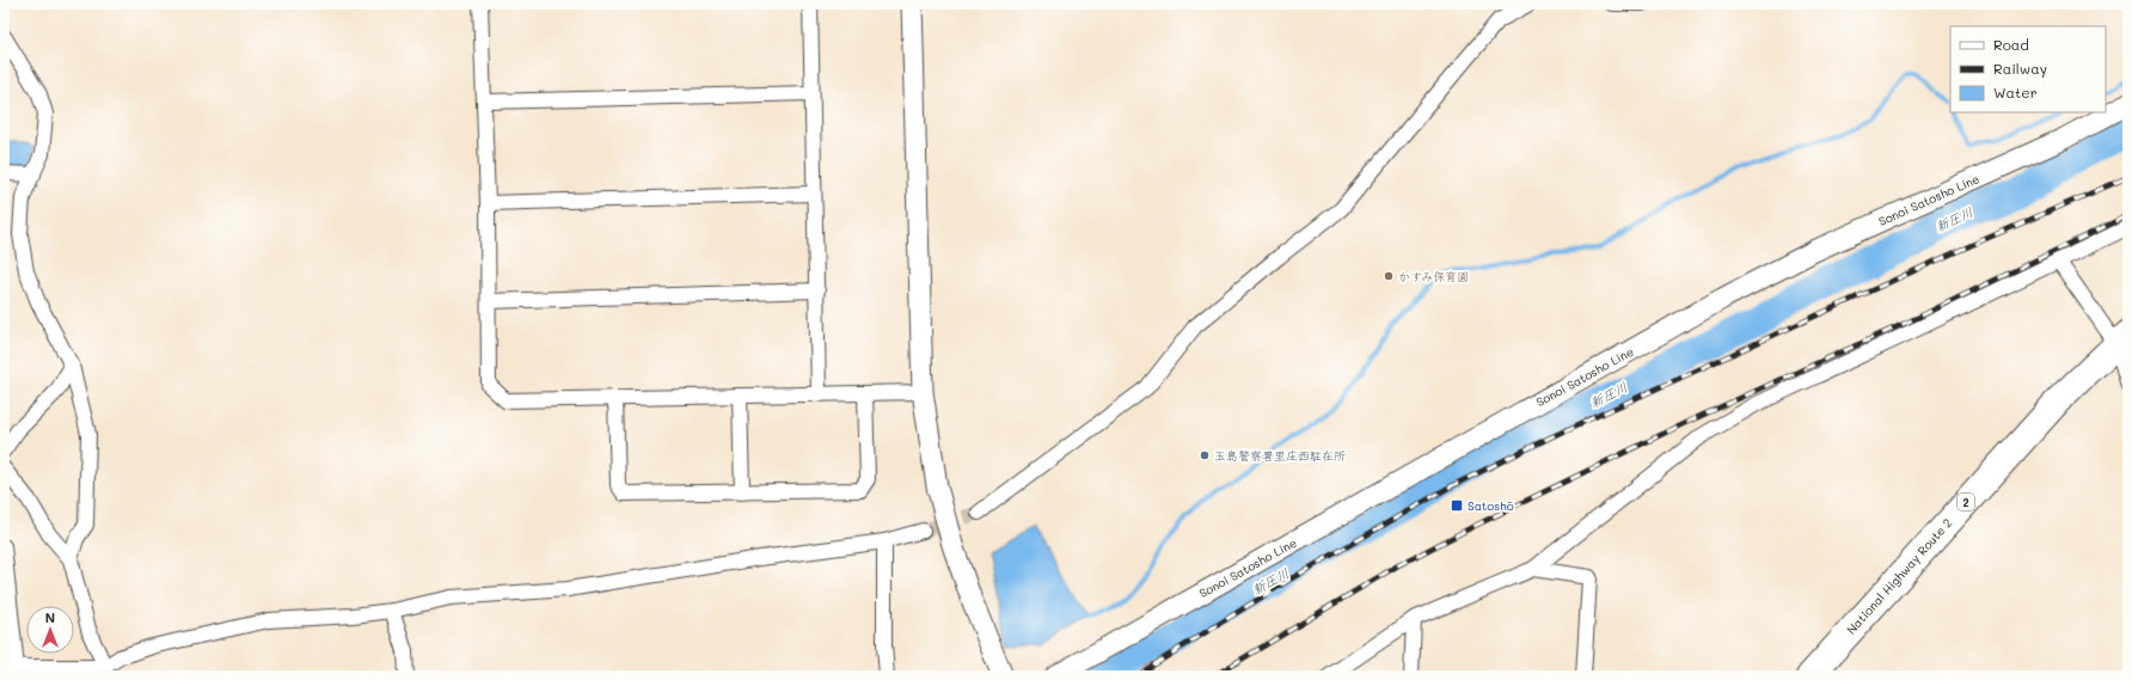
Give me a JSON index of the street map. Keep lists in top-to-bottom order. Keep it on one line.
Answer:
{"streets":{"highway":["2","National Highway Route 2"],"main road":["Sonoi Satosho Line"]},"water":["新圧川"],"places":{"other":["かすみ保育園","玉島警察署里庄西駐在所"],"transit":["Satoshō"]},"legend":["Road","Railway","Water"],"north":"top"}
